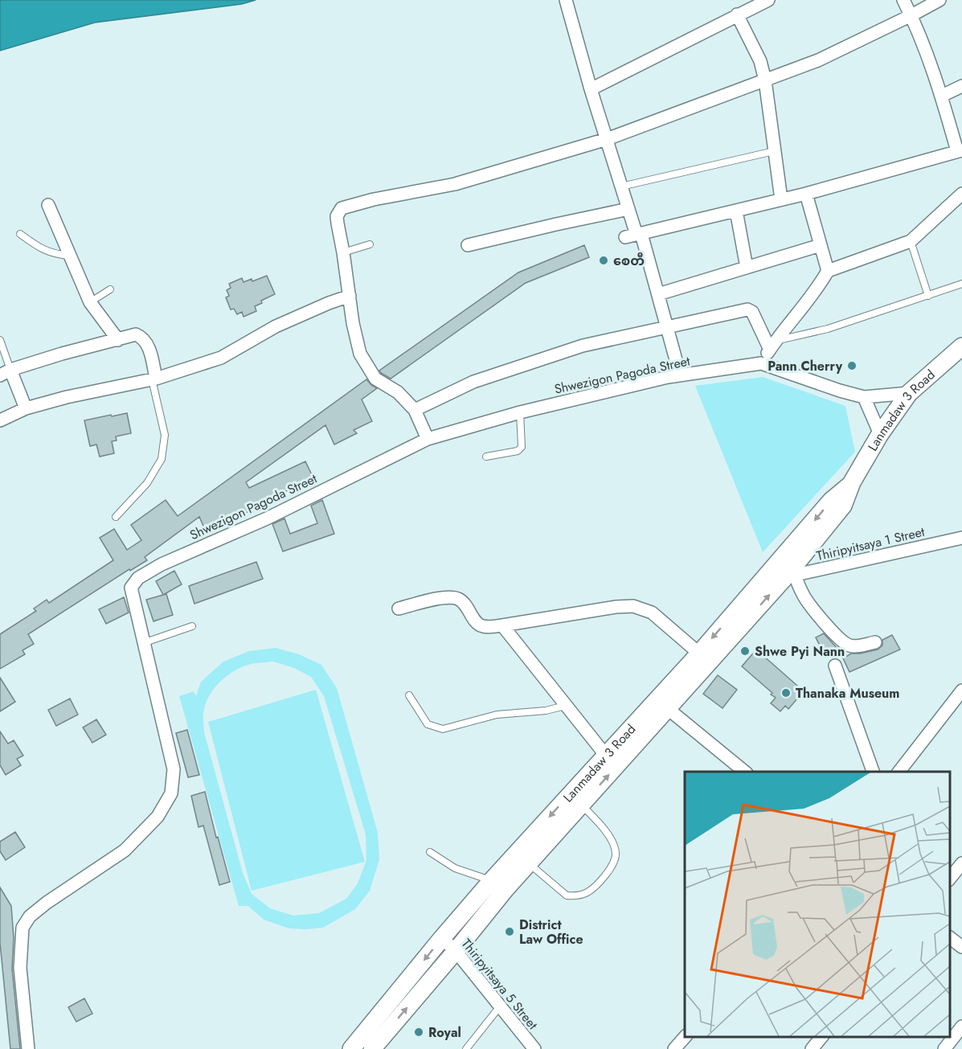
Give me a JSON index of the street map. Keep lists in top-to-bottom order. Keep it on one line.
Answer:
{"streets":{"main road":["Lanmadaw 3 Road"],"street":["Shwezigon Pagoda Street","Thiripyitsaya 1 Street","Thiripyitsaya 5 Street"]},"crossings":[["Shwezigon Pagoda Street","Lanmadaw 3 Road"],["Lanmadaw 3 Road","Thiripyitsaya 1 Street"],["Lanmadaw 3 Road","Thiripyitsaya 5 Street"]],"places":["စေတီ","Pann Cherry","Shwe Pyi Nann","Thanaka Museum","District Law Office","Royal"]}
